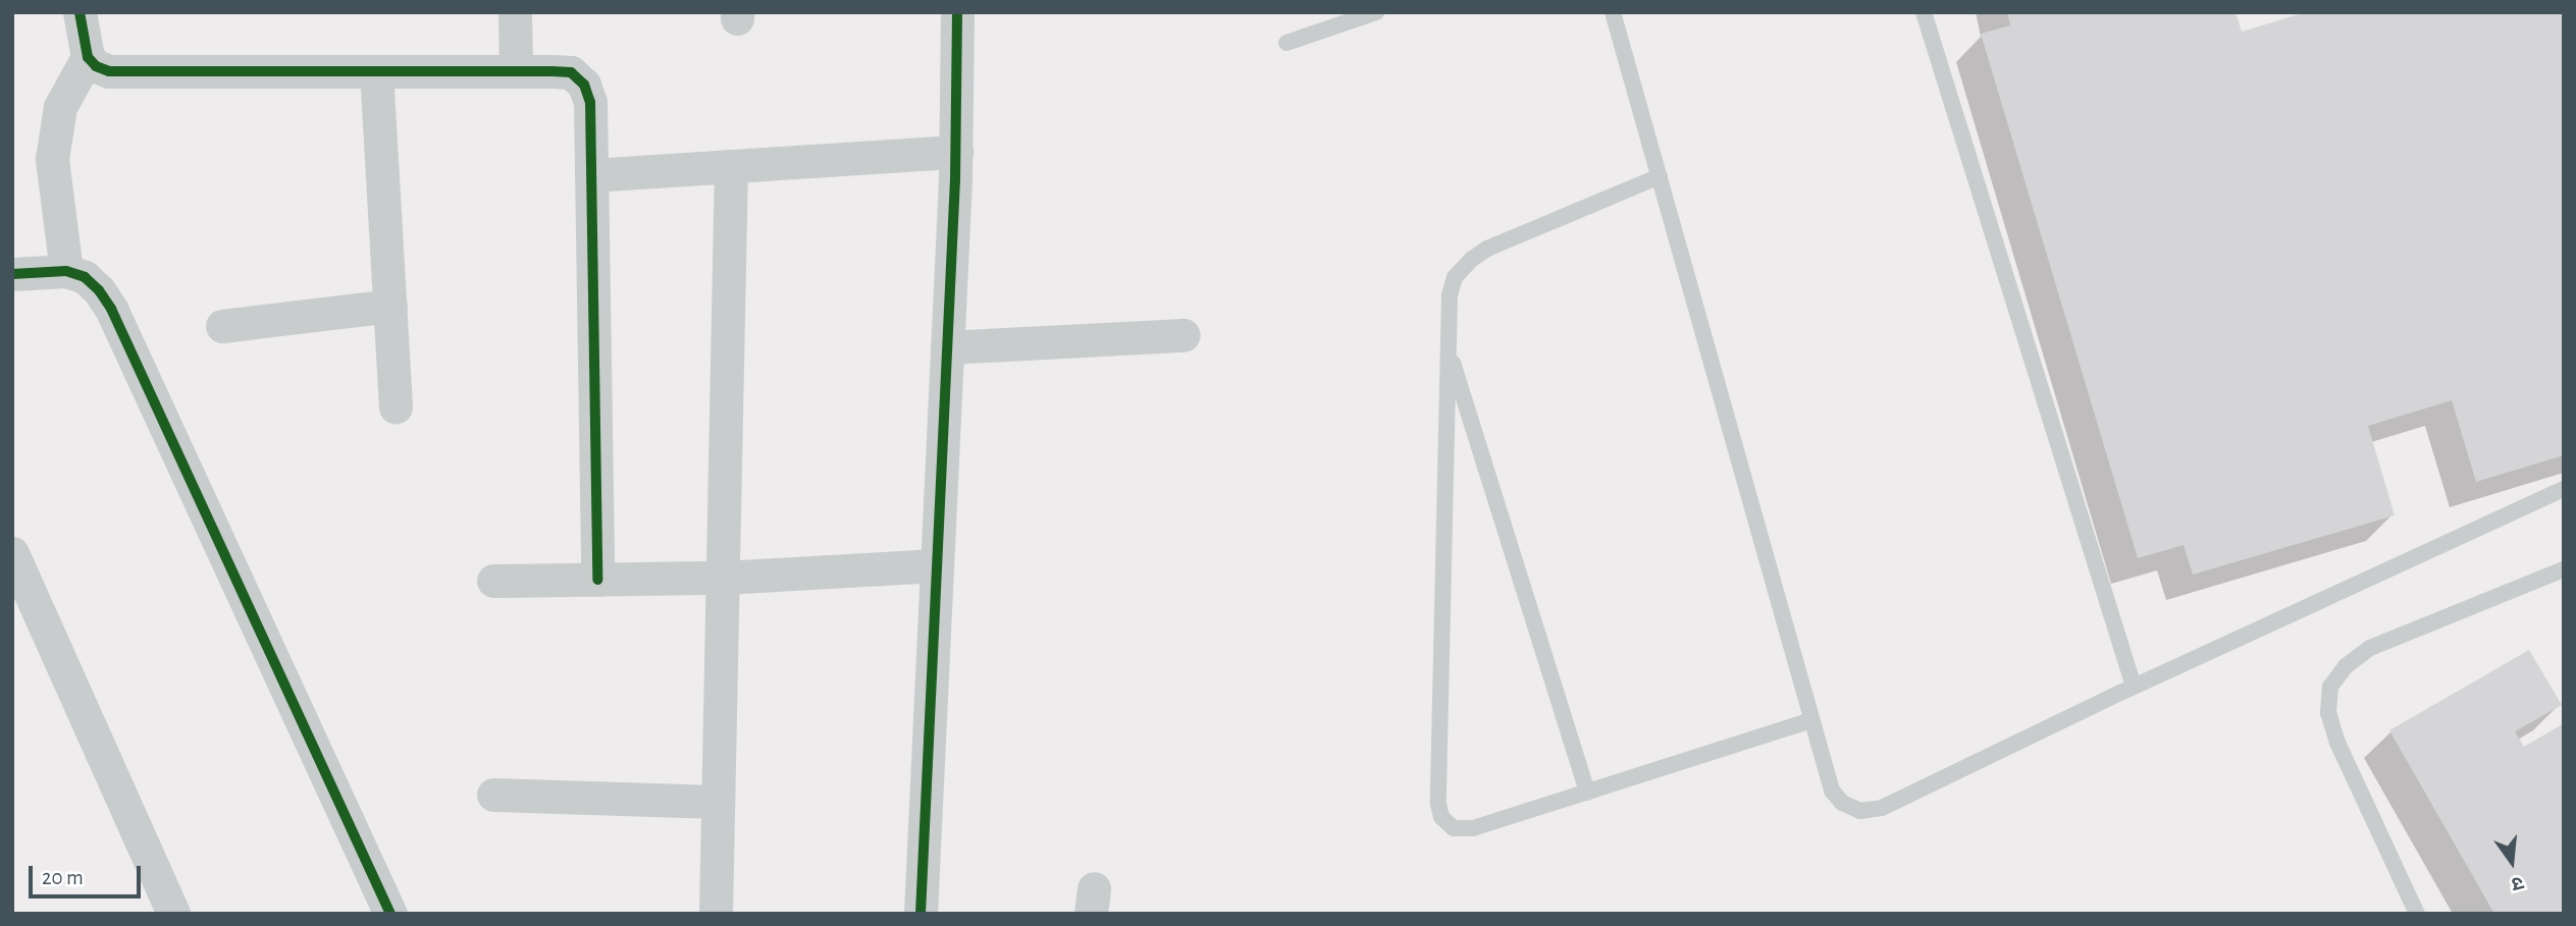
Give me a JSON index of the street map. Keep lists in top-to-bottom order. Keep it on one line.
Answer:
{"scale_bar":"20 m","north":"bottom"}
